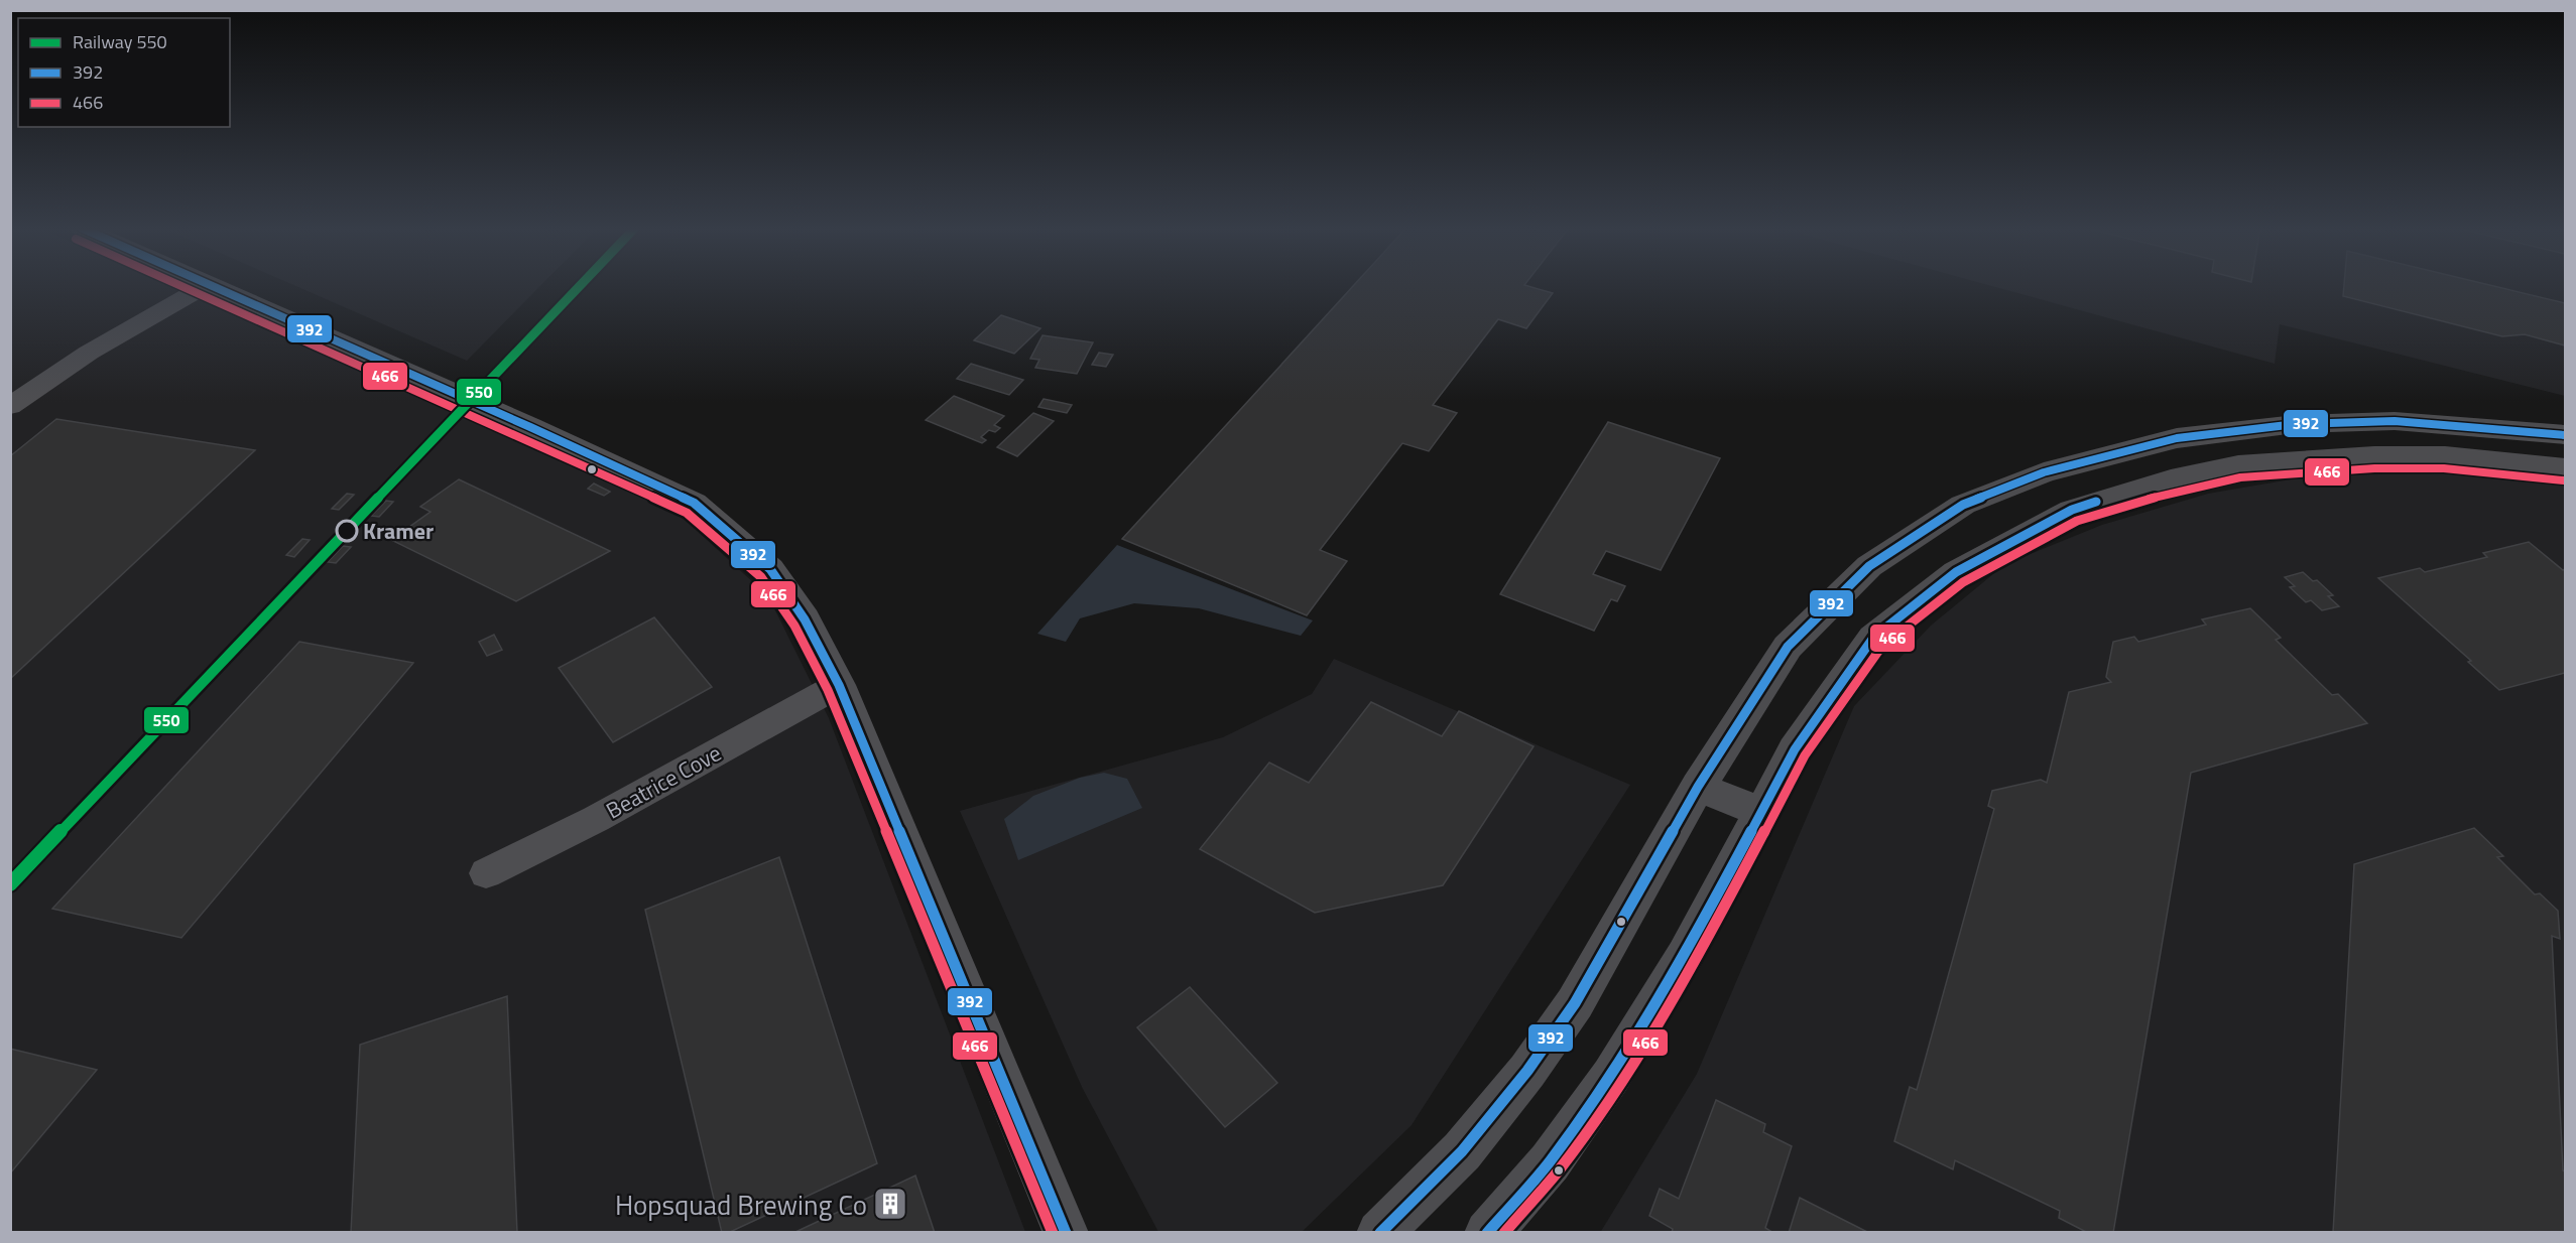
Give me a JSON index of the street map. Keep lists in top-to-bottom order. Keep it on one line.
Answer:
{"streets":{"street":["Beatrice Cove"]},"places":{"other":["Kramer"],"building":["Hopsquad Brewing Co"]},"lines":["rail line 550","transit line 392","transit line 466"],"legend":["Railway 550","392","466"]}
